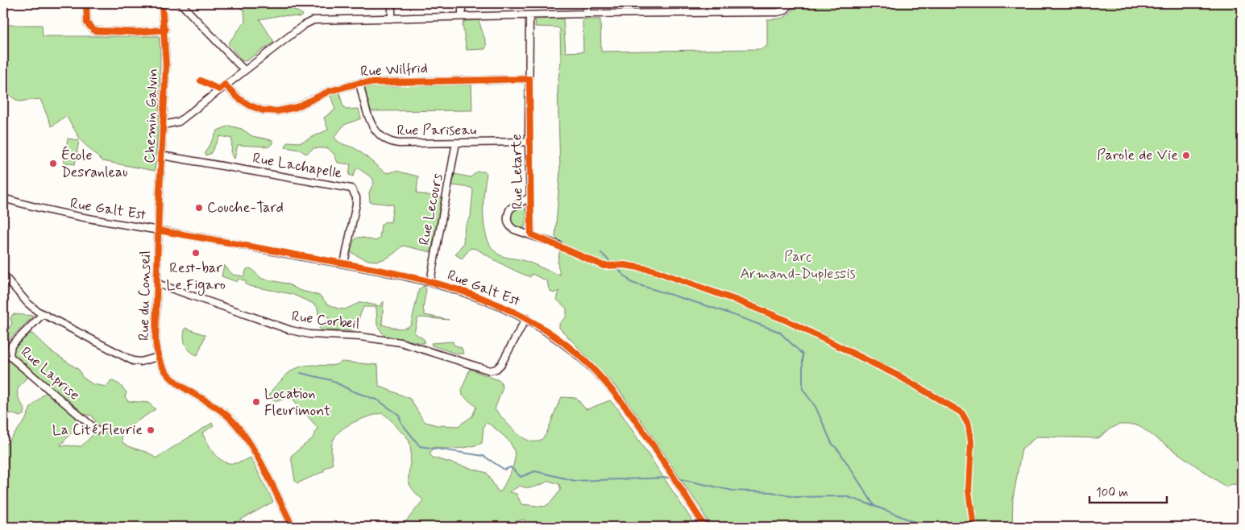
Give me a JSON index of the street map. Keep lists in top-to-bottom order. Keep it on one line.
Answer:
{"streets":{"street":["Rue Wilfrid","Chemin Galvin","Rue Pariseau","Rue Lachapelle","Rue Letarte","Rue Galt Est","Rue Lecours","Rue du Conseil","Rue Corbeil","Rue Laprise"]},"crossings":[["Rue Wilfrid","Rue Pariseau"],["Rue Wilfrid","Rue Letarte"],["Chemin Galvin","Rue Lachapelle"],["Chemin Galvin","Rue Galt Est"],["Chemin Galvin","Rue du Conseil"],["Rue Pariseau","Rue Letarte"],["Rue Pariseau","Rue Lecours"],["Rue Lachapelle","Rue Galt Est"],["Rue Galt Est","Rue Lecours"],["Rue Galt Est","Rue du Conseil"],["Rue Galt Est","Rue Corbeil"],["Rue du Conseil","Rue Corbeil"]],"parks":["Parc Armand-Duplessis"],"places":["Parole de Vie","École Desranleau","Couche-Tard","Rest-bar Le Figaro","Location Fleurimont","La Cité Fleurie"],"scale_bar":"100 m"}
